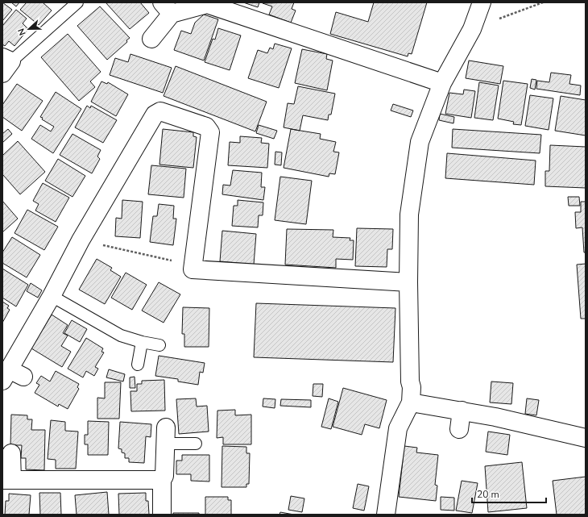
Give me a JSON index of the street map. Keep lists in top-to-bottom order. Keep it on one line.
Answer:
{"scale_bar":"20 m","north":"left"}
